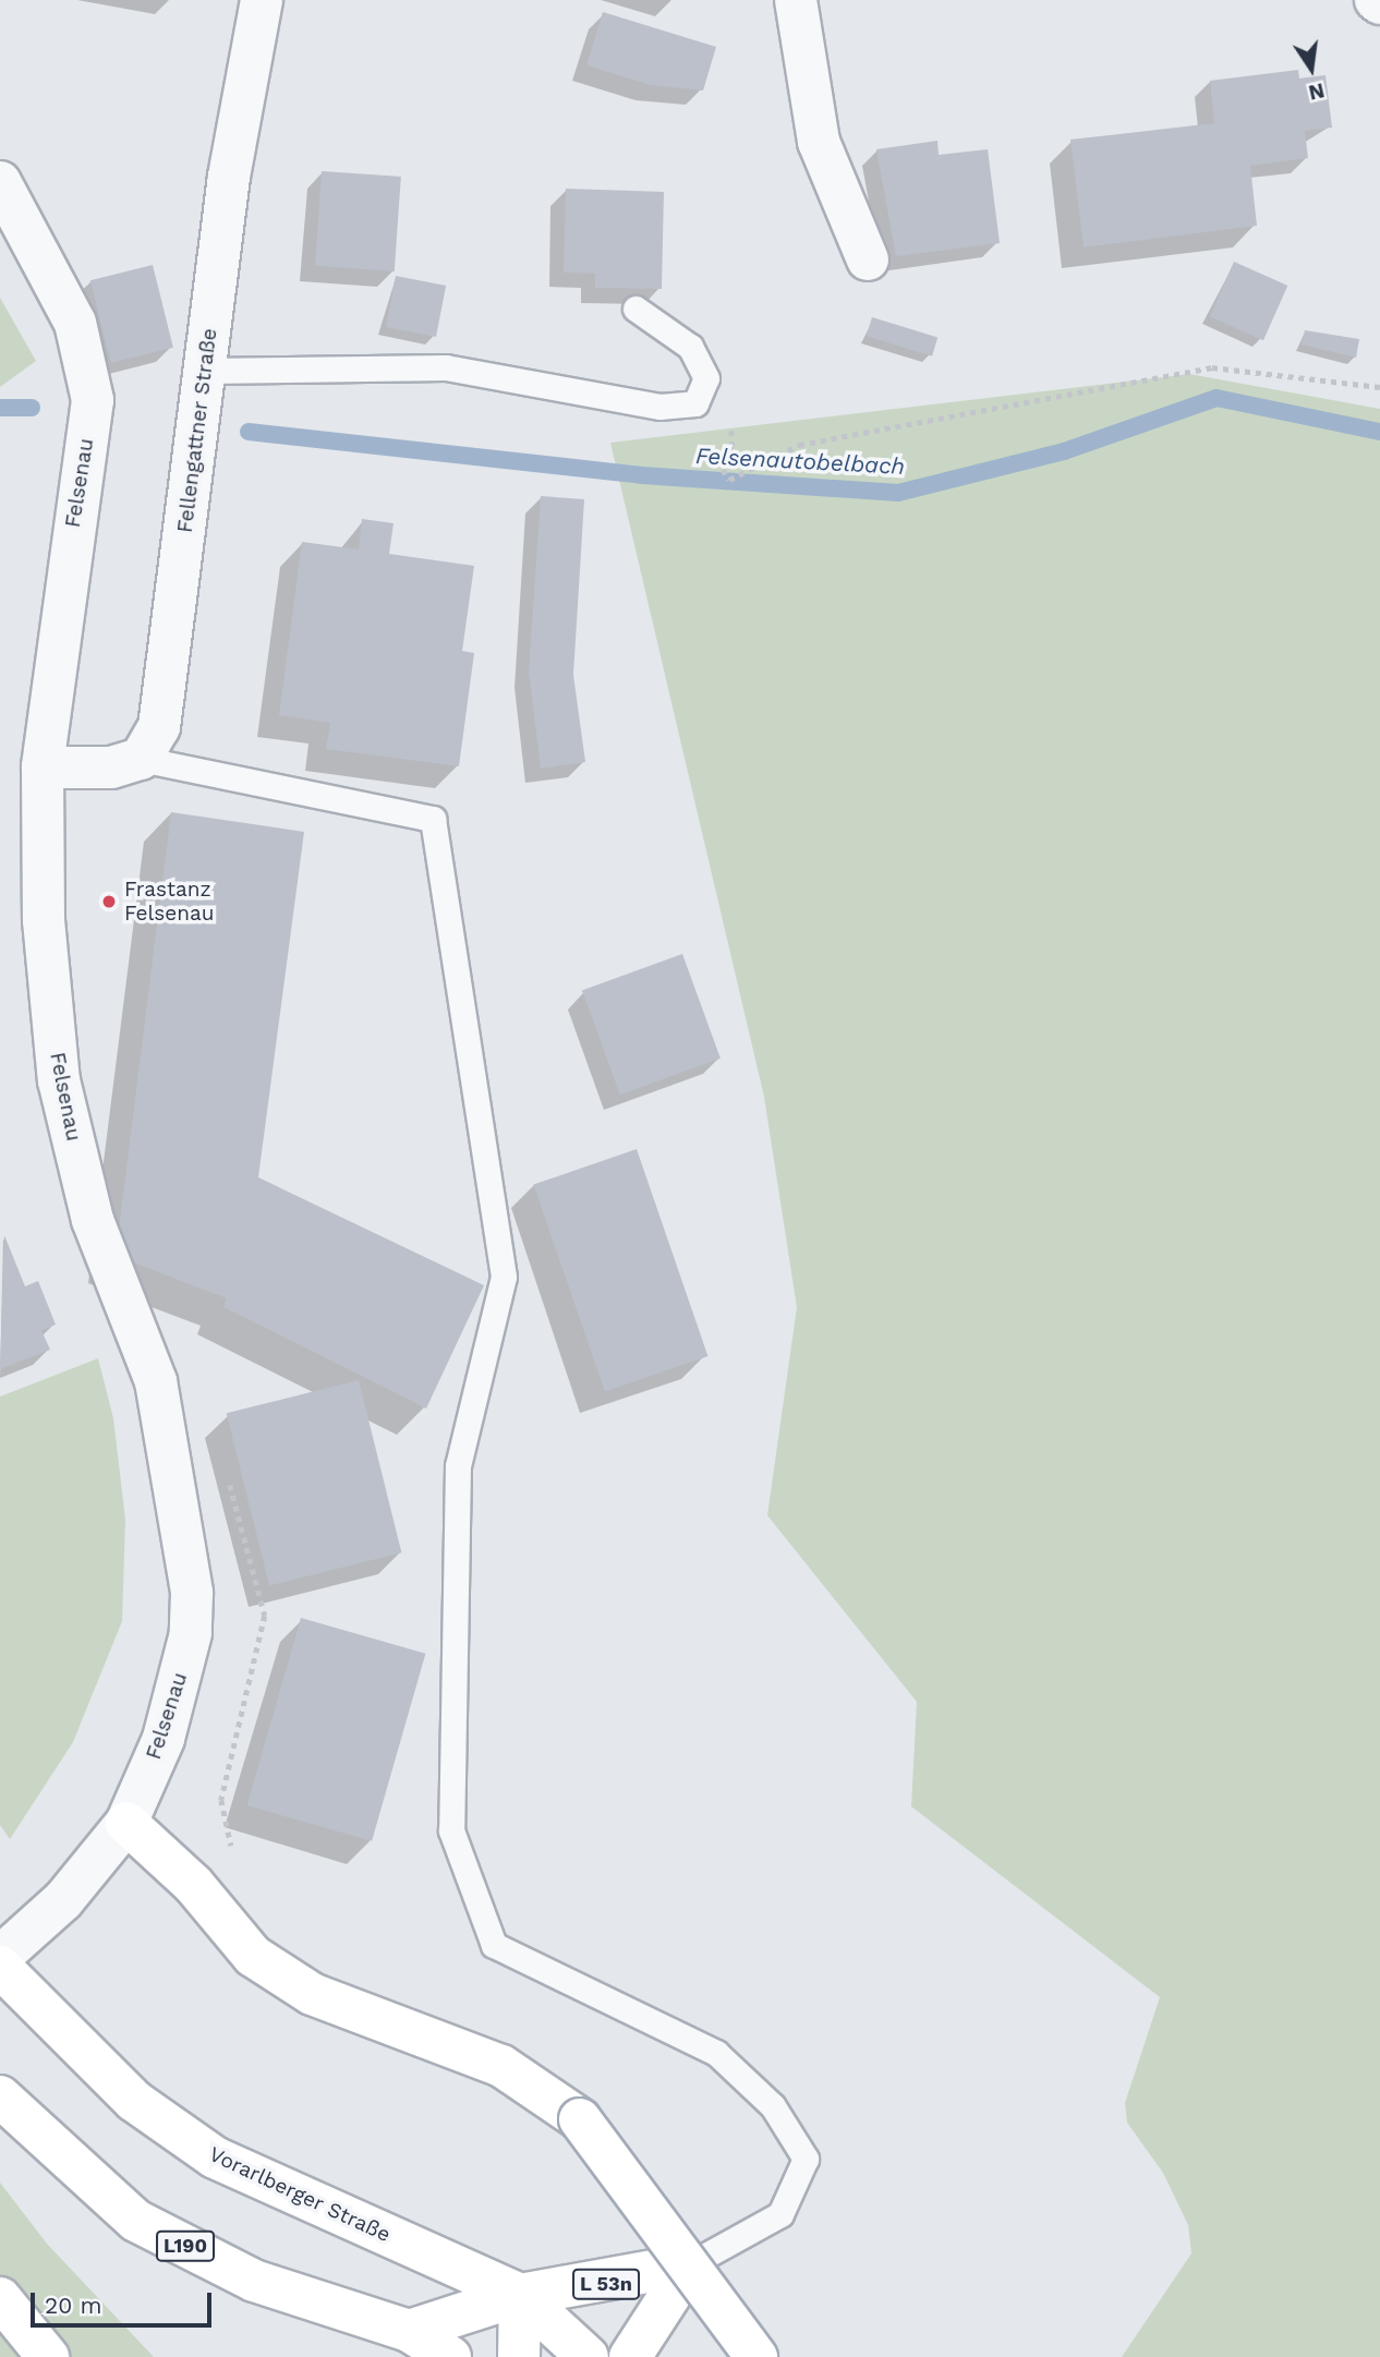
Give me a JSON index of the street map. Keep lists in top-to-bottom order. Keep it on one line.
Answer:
{"streets":{"main road":["Vorarlberger Straße","L190","L 53n"],"street":["Fellengattner Straße","Felsenau"]},"crossings":[["Vorarlberger Straße","L 53n"],["L190","L 53n"]],"water":["Felsenautobelbach"],"places":["Frastanz Felsenau"],"scale_bar":"20 m","north":"bottom"}
